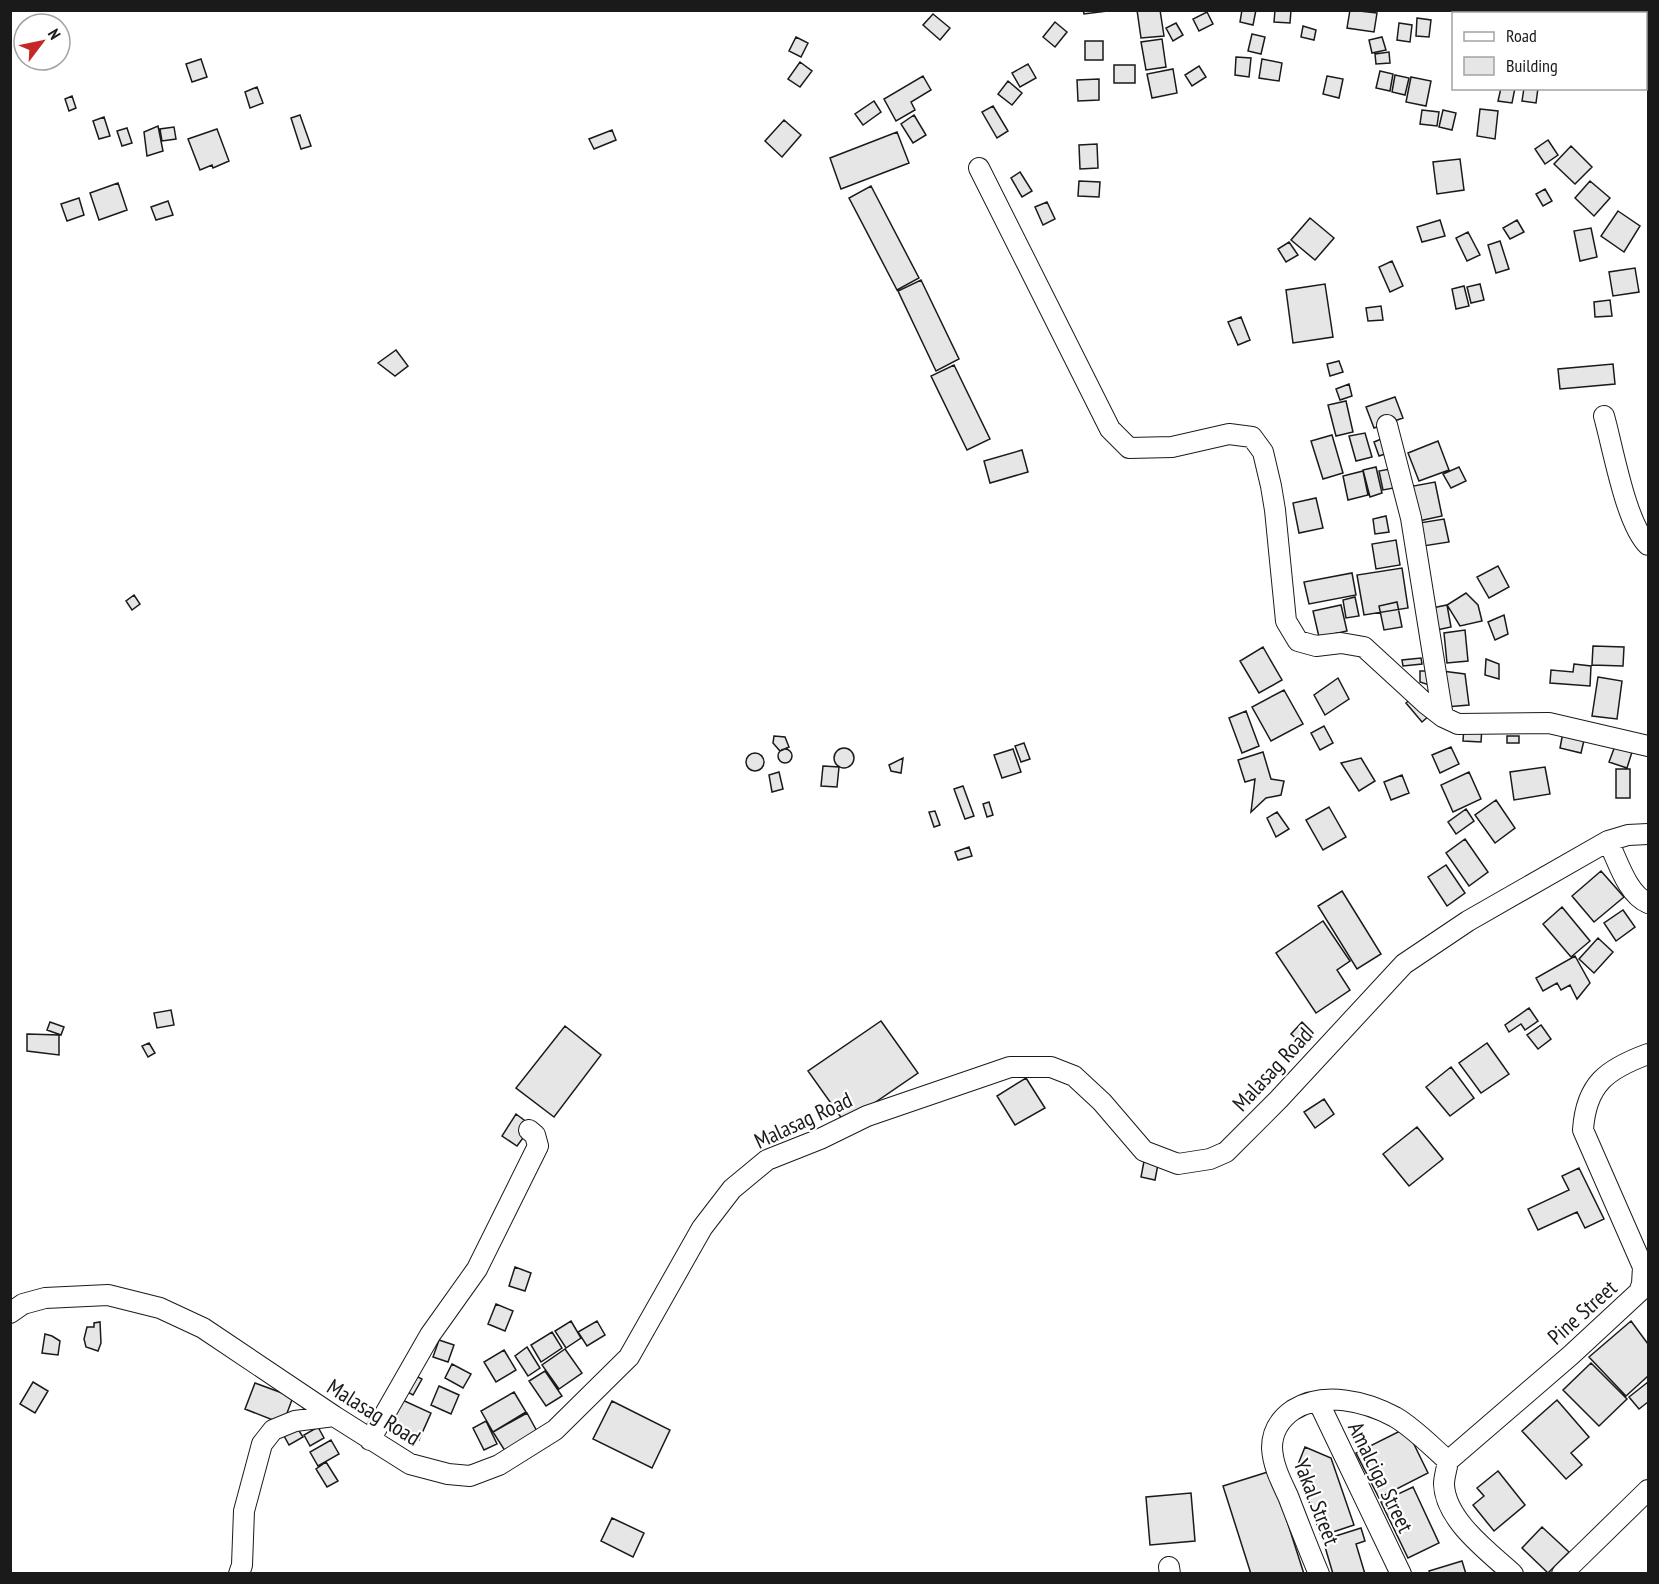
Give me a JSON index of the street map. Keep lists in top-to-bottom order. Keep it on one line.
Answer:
{"streets":{"street":["Malasag Road","Pine Street","Amalciga Street","Yakal Street"]},"crossings":[["Amalciga Street","Yakal Street"]],"legend":["Road","Building"],"north":"top right"}
